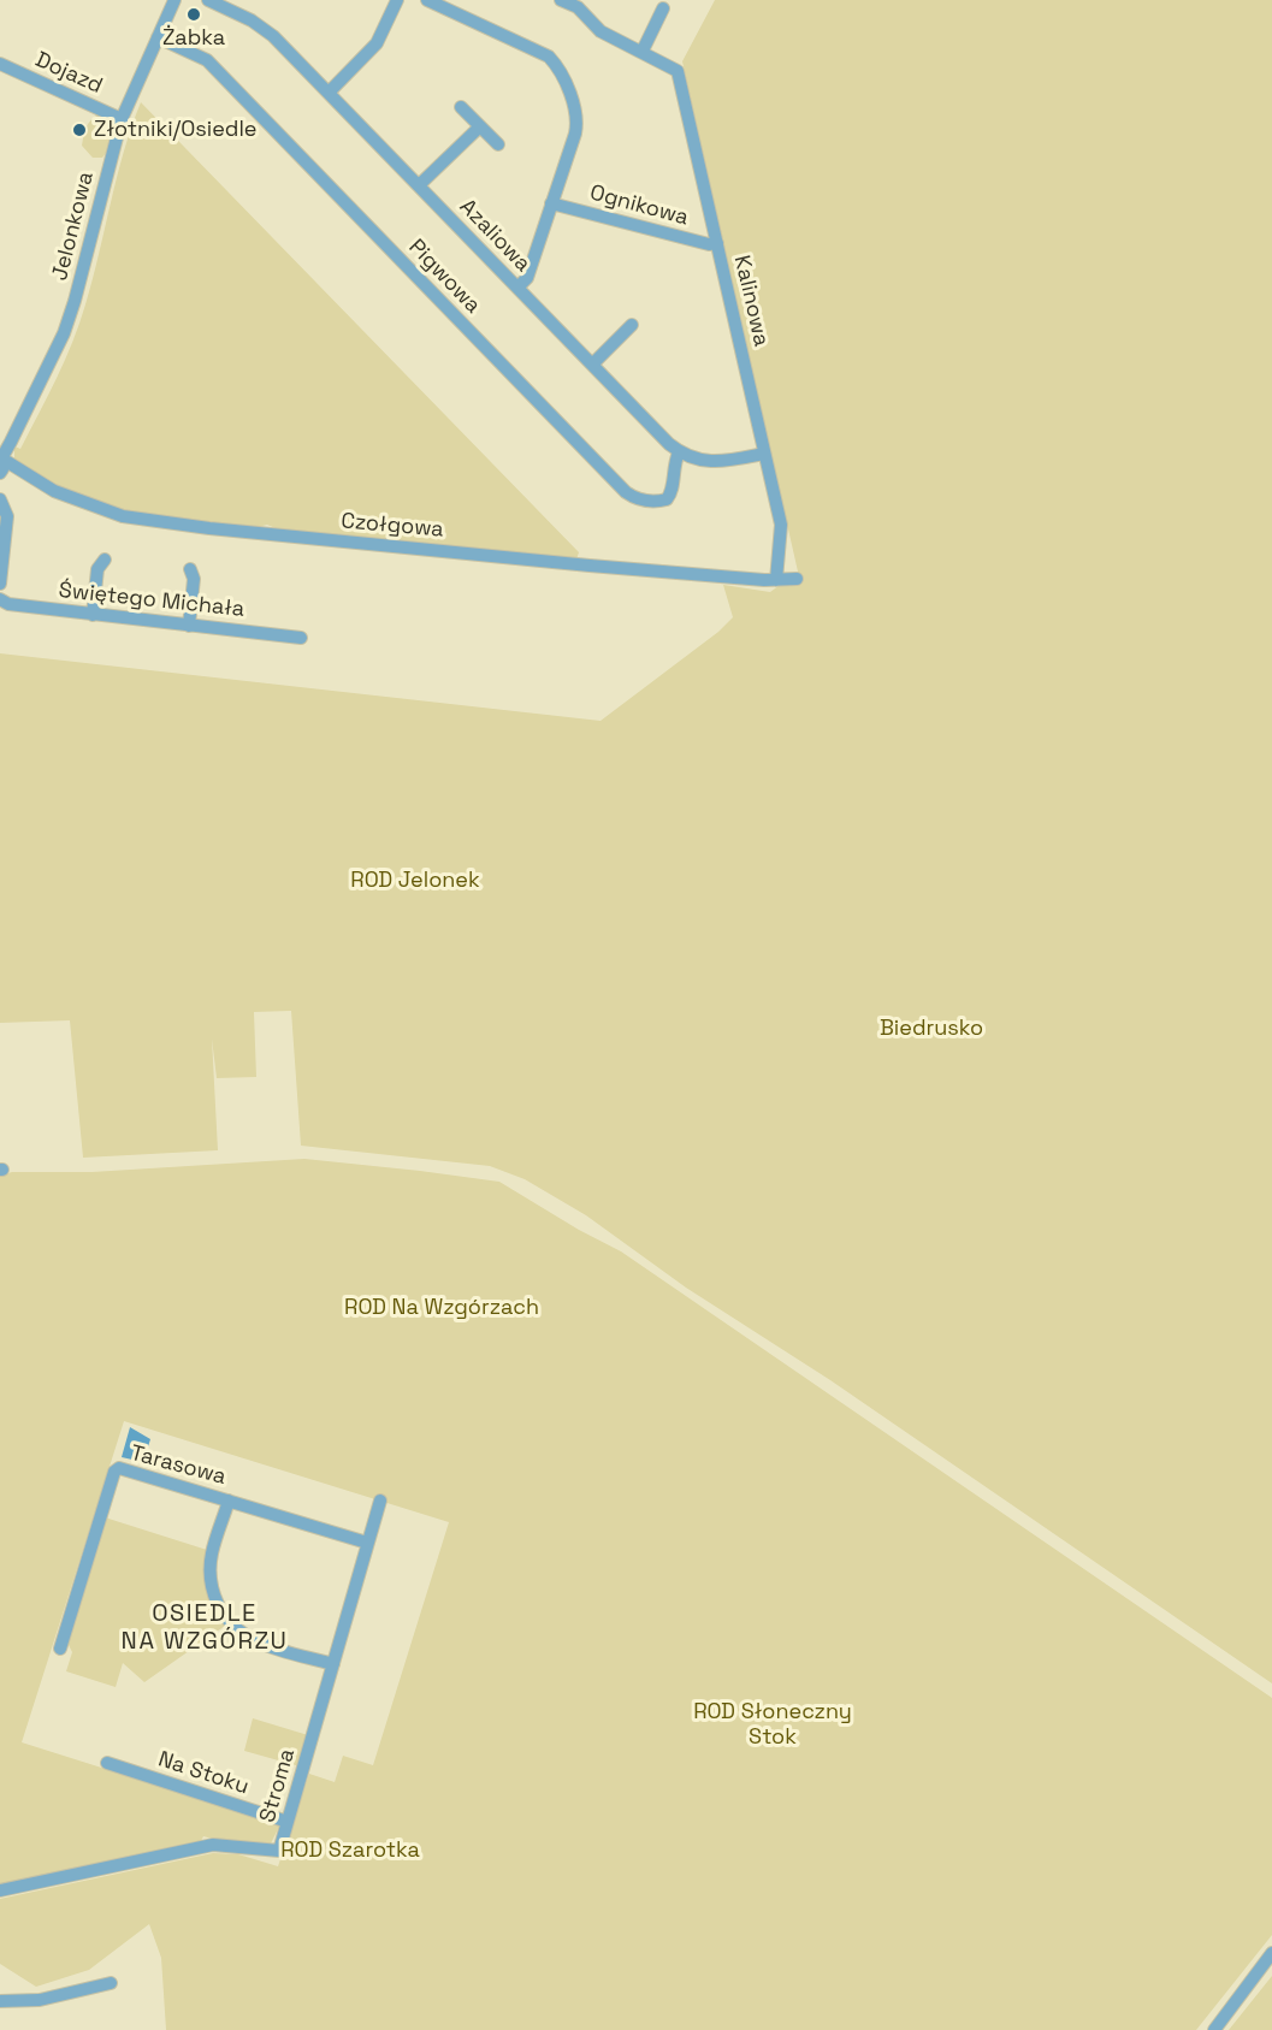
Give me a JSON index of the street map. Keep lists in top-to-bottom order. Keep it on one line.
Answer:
{"streets":{"street":["Dojazd","Ognikowa","Jelonkowa","Azaliowa","Pigwowa","Kalinowa","Czołgowa","Świętego Michała","Tarasowa","Na Stoku","Stroma"]},"crossings":[["Dojazd","Jelonkowa"],["Ognikowa","Kalinowa"],["Jelonkowa","Pigwowa"],["Jelonkowa","Czołgowa"],["Azaliowa","Pigwowa"],["Kalinowa","Czołgowa"],["Tarasowa","Stroma"],["Na Stoku","Stroma"]],"districts":["OSIEDLE NA WZGÓRZU"],"parks":["ROD Jelonek","Biedrusko","ROD Na Wzgórzach","ROD Słoneczny Stok","ROD Szarotka"],"places":["Żabka","Złotniki/Osiedle"]}
